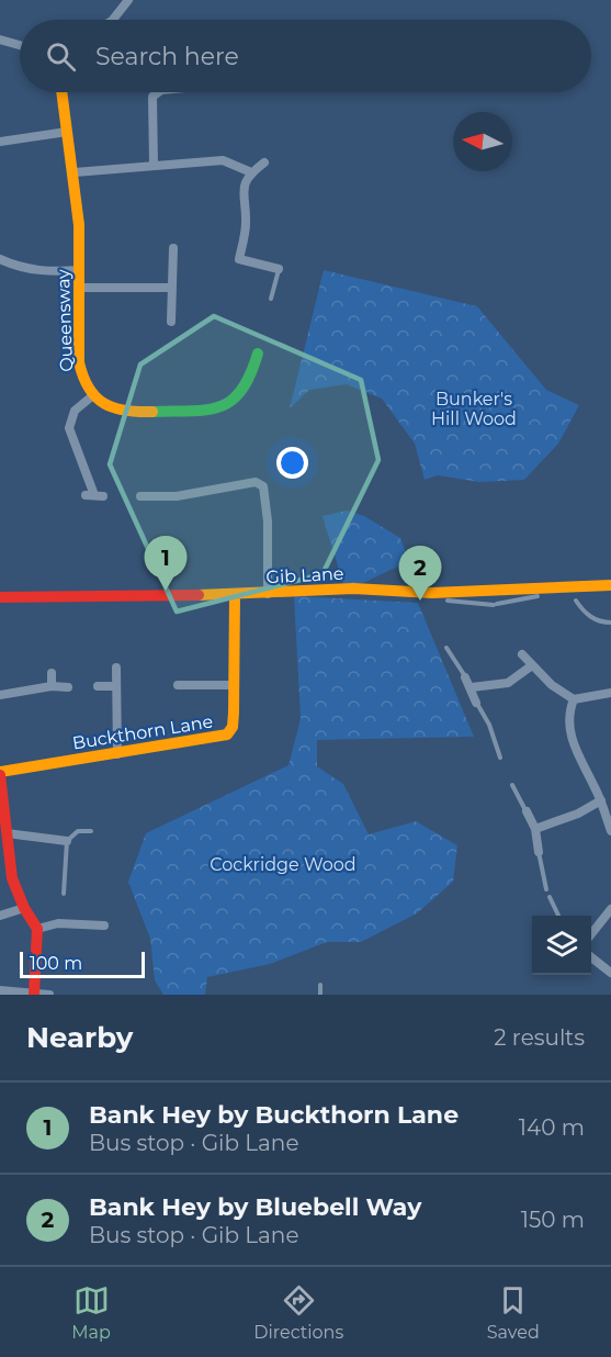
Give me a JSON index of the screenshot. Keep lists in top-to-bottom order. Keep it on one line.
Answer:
{"streets":{"street":["Queensway","Gib Lane","Buckthorn Lane"]},"crossings":[["Gib Lane","Buckthorn Lane"]],"parks":["Bunker's Hill Wood","Cockridge Wood"],"scale_bar":"100 m","north":"left","page":{"search":"Search here","pins":["1","2"],"scale":"100 m","heading":["Nearby","2 results"],"list":[{"mark":"1","name":"Bank Hey by Buckthorn Lane","note":"Bus stop · Gib Lane","value":"140 m"},{"mark":"2","name":"Bank Hey by Bluebell Way","note":"Bus stop · Gib Lane","value":"150 m"}],"nav":["Map","Directions","Saved"]}}
